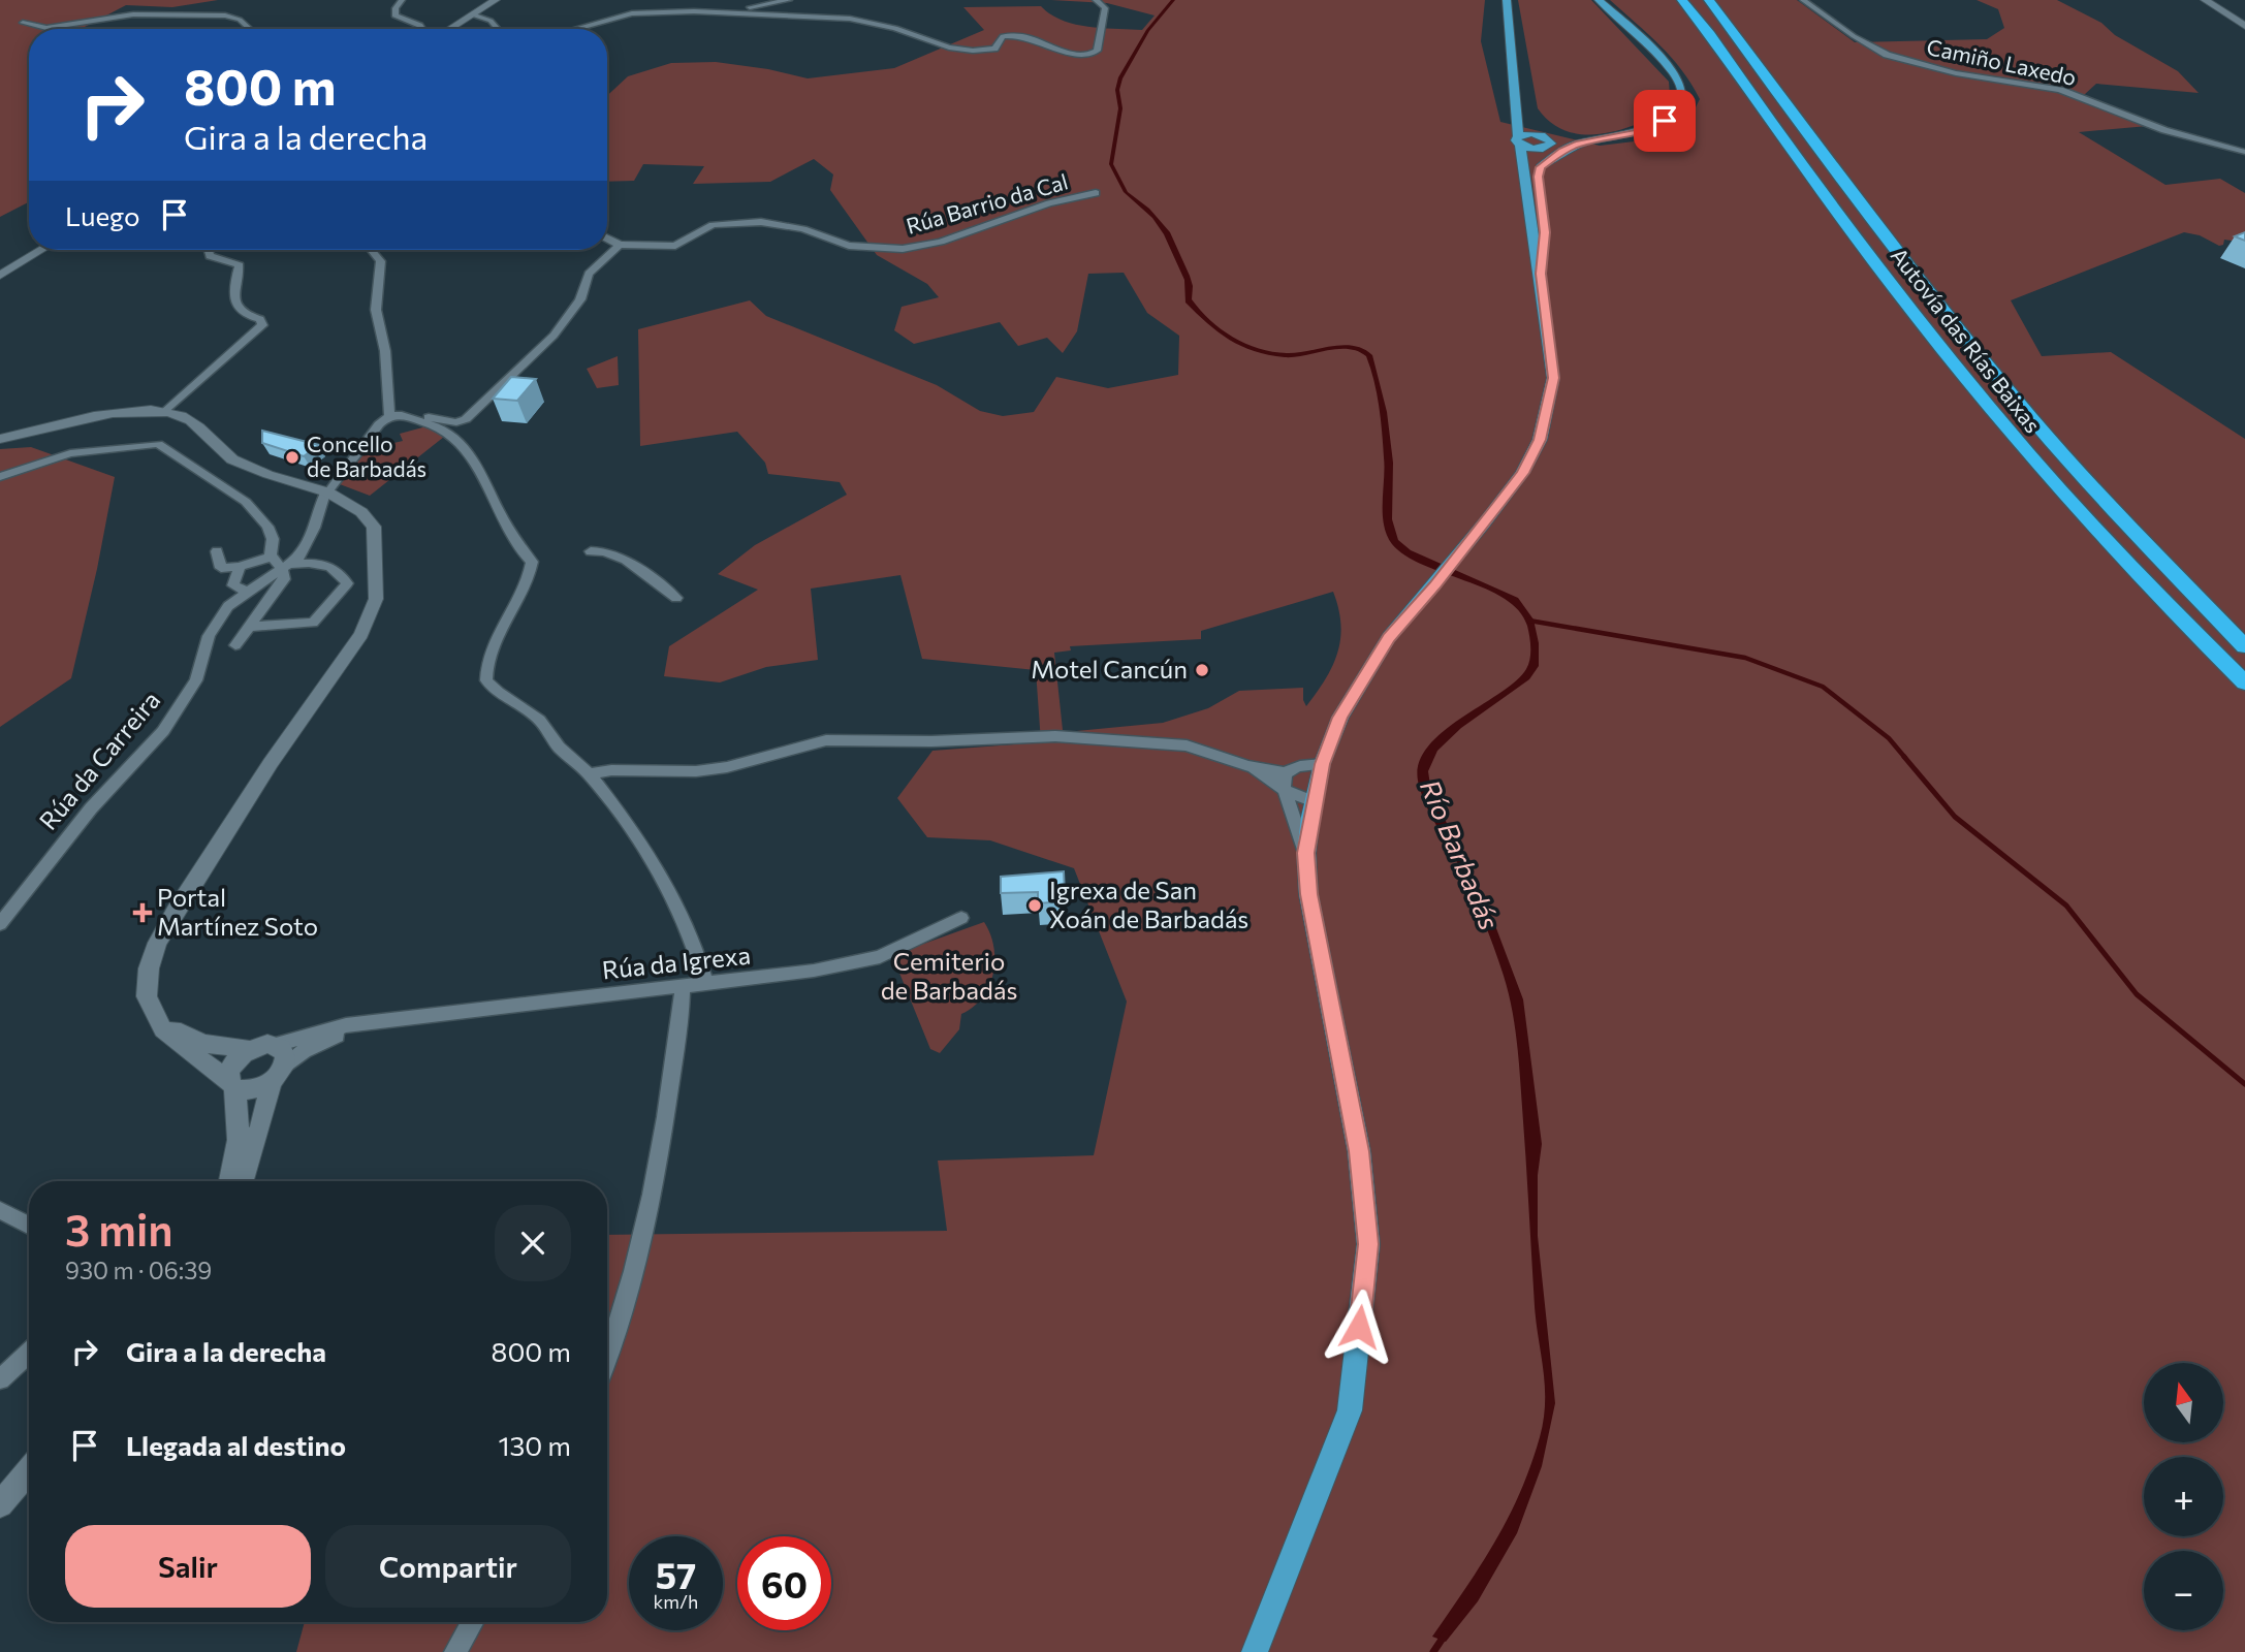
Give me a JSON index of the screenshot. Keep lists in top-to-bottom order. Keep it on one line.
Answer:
{"streets":{"highway":["Autovía das Rías Baixas"],"street":["Camiño Laxedo","Rúa Barrio da Cal","Rúa da Carreira","Rúa da Igrexa"]},"water":["Río Barbadás"],"parks":["Cemiterio de Barbadás"],"places":{"other":["Concello de Barbadás","Motel Cancún","Igrexa de San Xoán de Barbadás"],"health":["Portal Martínez Soto"]},"north":"top","page":{"turn":["800 m","Gira a la derecha"],"then":"Luego","heading":["3 min","930 m · 06:39"],"list":[{"name":"Gira a la derecha","value":"800 m"},{"name":"Llegada al destino","value":"130 m"}],"map_buttons":["+","−"],"buttons":["Salir","Compartir"],"speed":"57 km/h","limit":"60"}}
